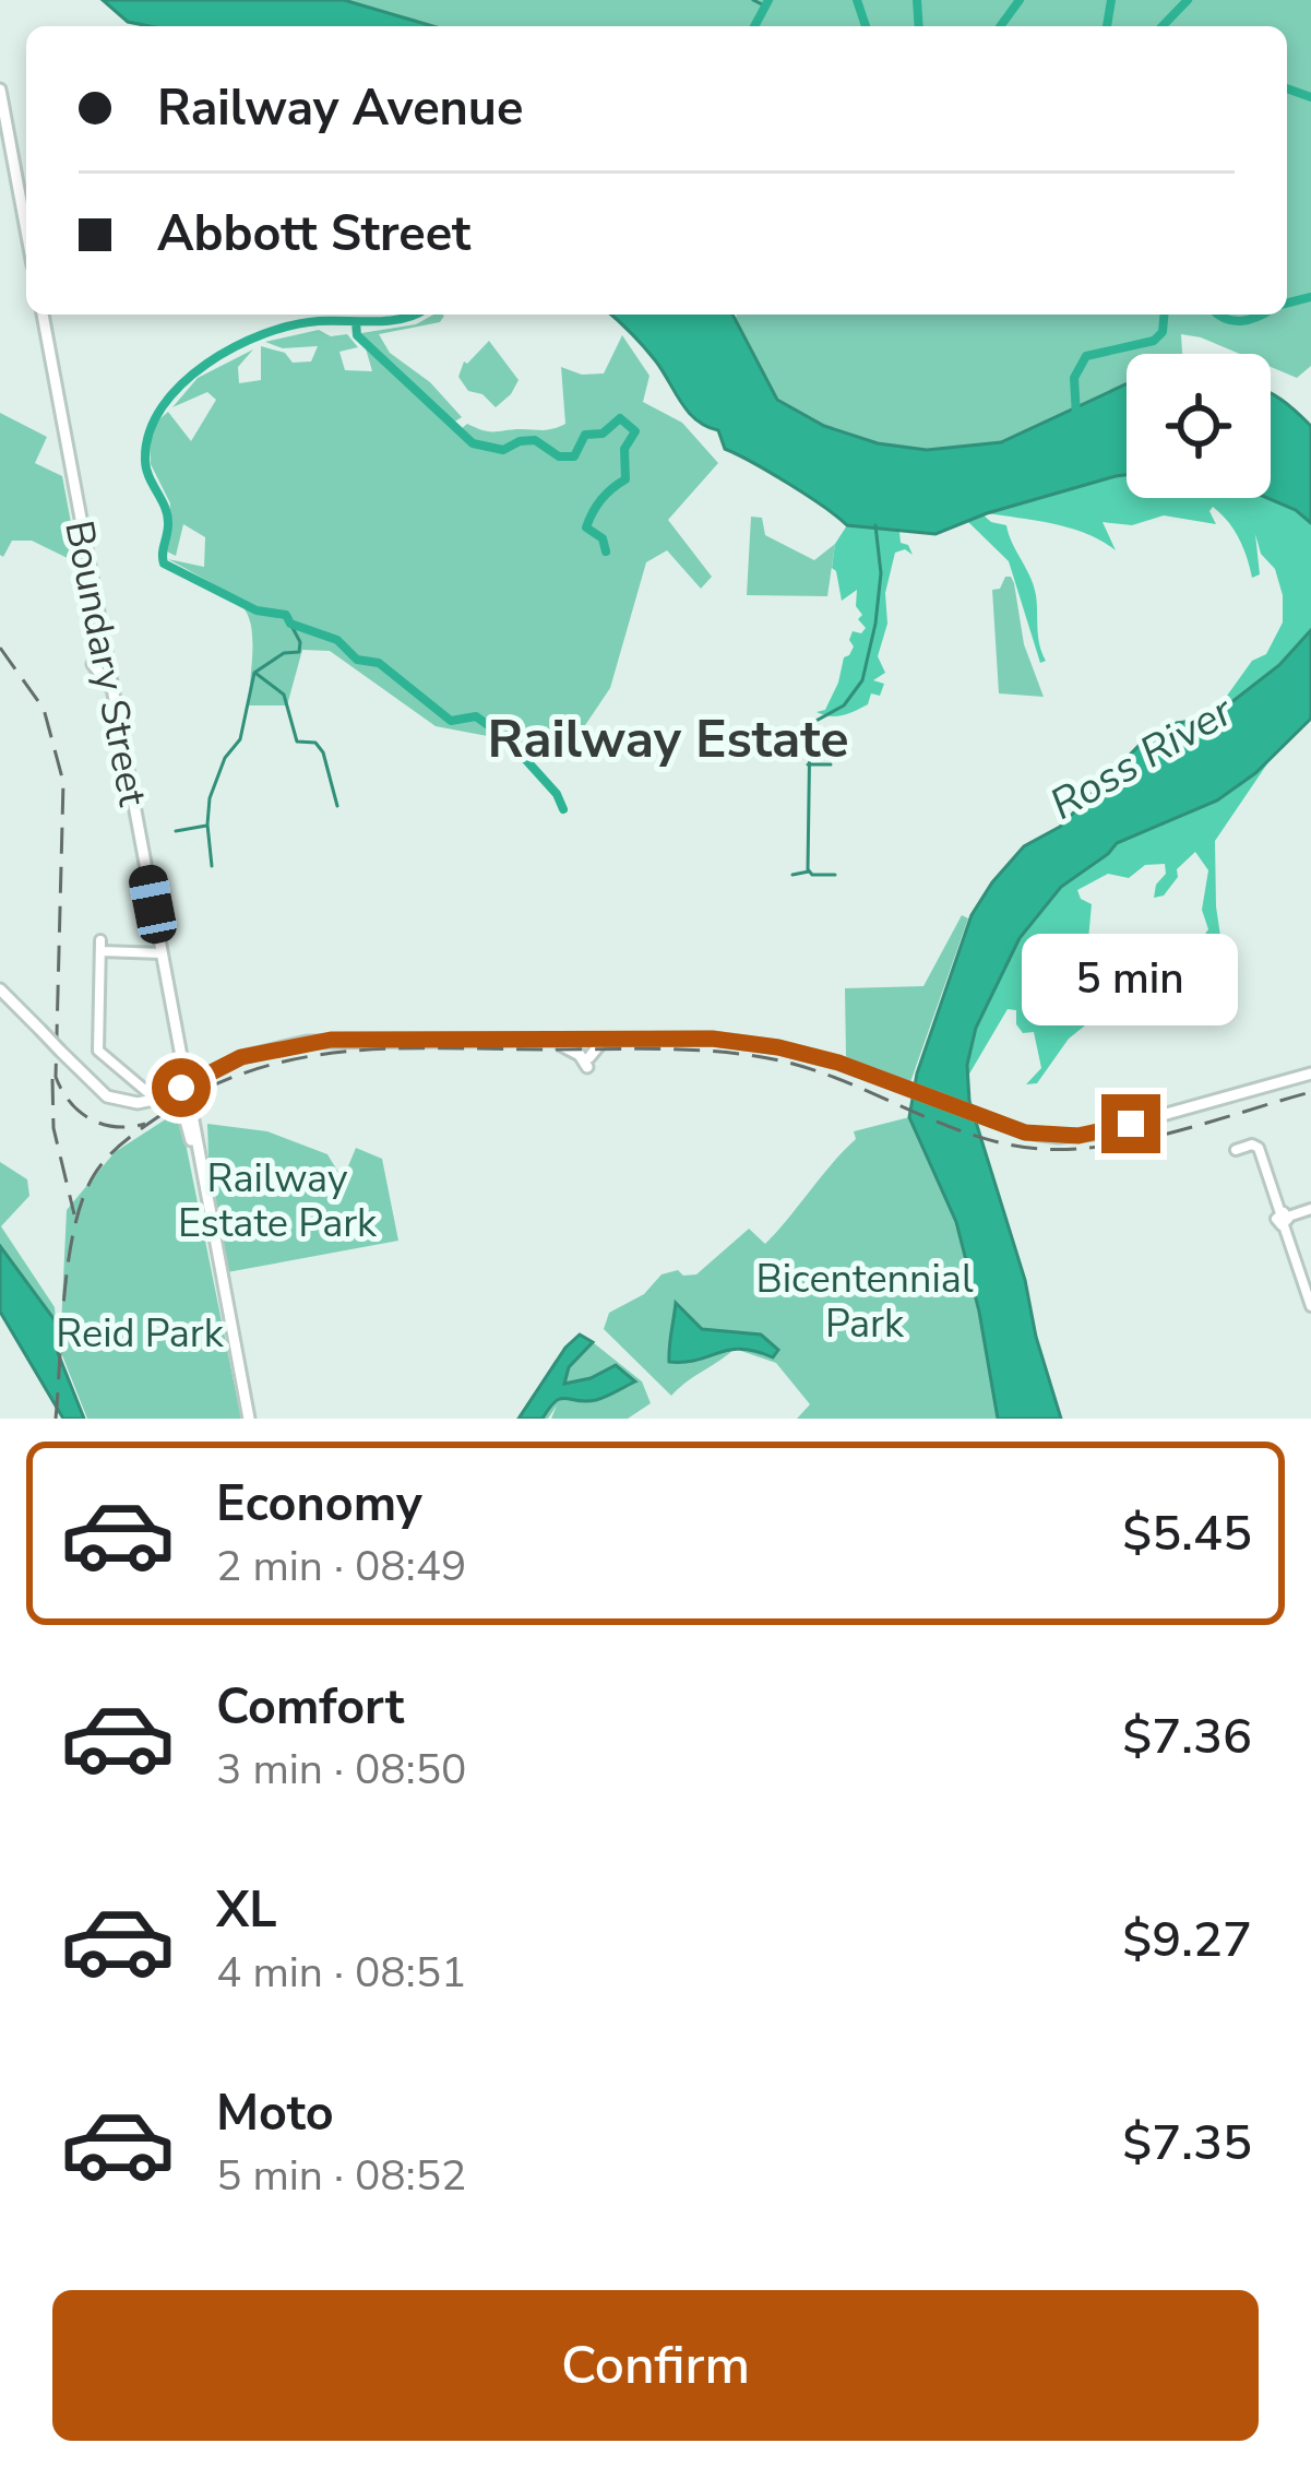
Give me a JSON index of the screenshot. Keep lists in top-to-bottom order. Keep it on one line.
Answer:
{"streets":{"main road":["Boundary Street"]},"districts":["Railway Estate"],"water":["Ross River"],"parks":["Railway Estate Park","Bicentennial Park","Reid Park"],"page":{"banner":["Railway Avenue","Abbott Street"],"bubble":"5 min","list":[{"name":"Economy","note":"2 min · 08:49","value":"$5.45"},{"name":"Comfort","note":"3 min · 08:50","value":"$7.36"},{"name":"XL","note":"4 min · 08:51","value":"$9.27"},{"name":"Moto","note":"5 min · 08:52","value":"$7.35"}],"buttons":"Confirm"}}
